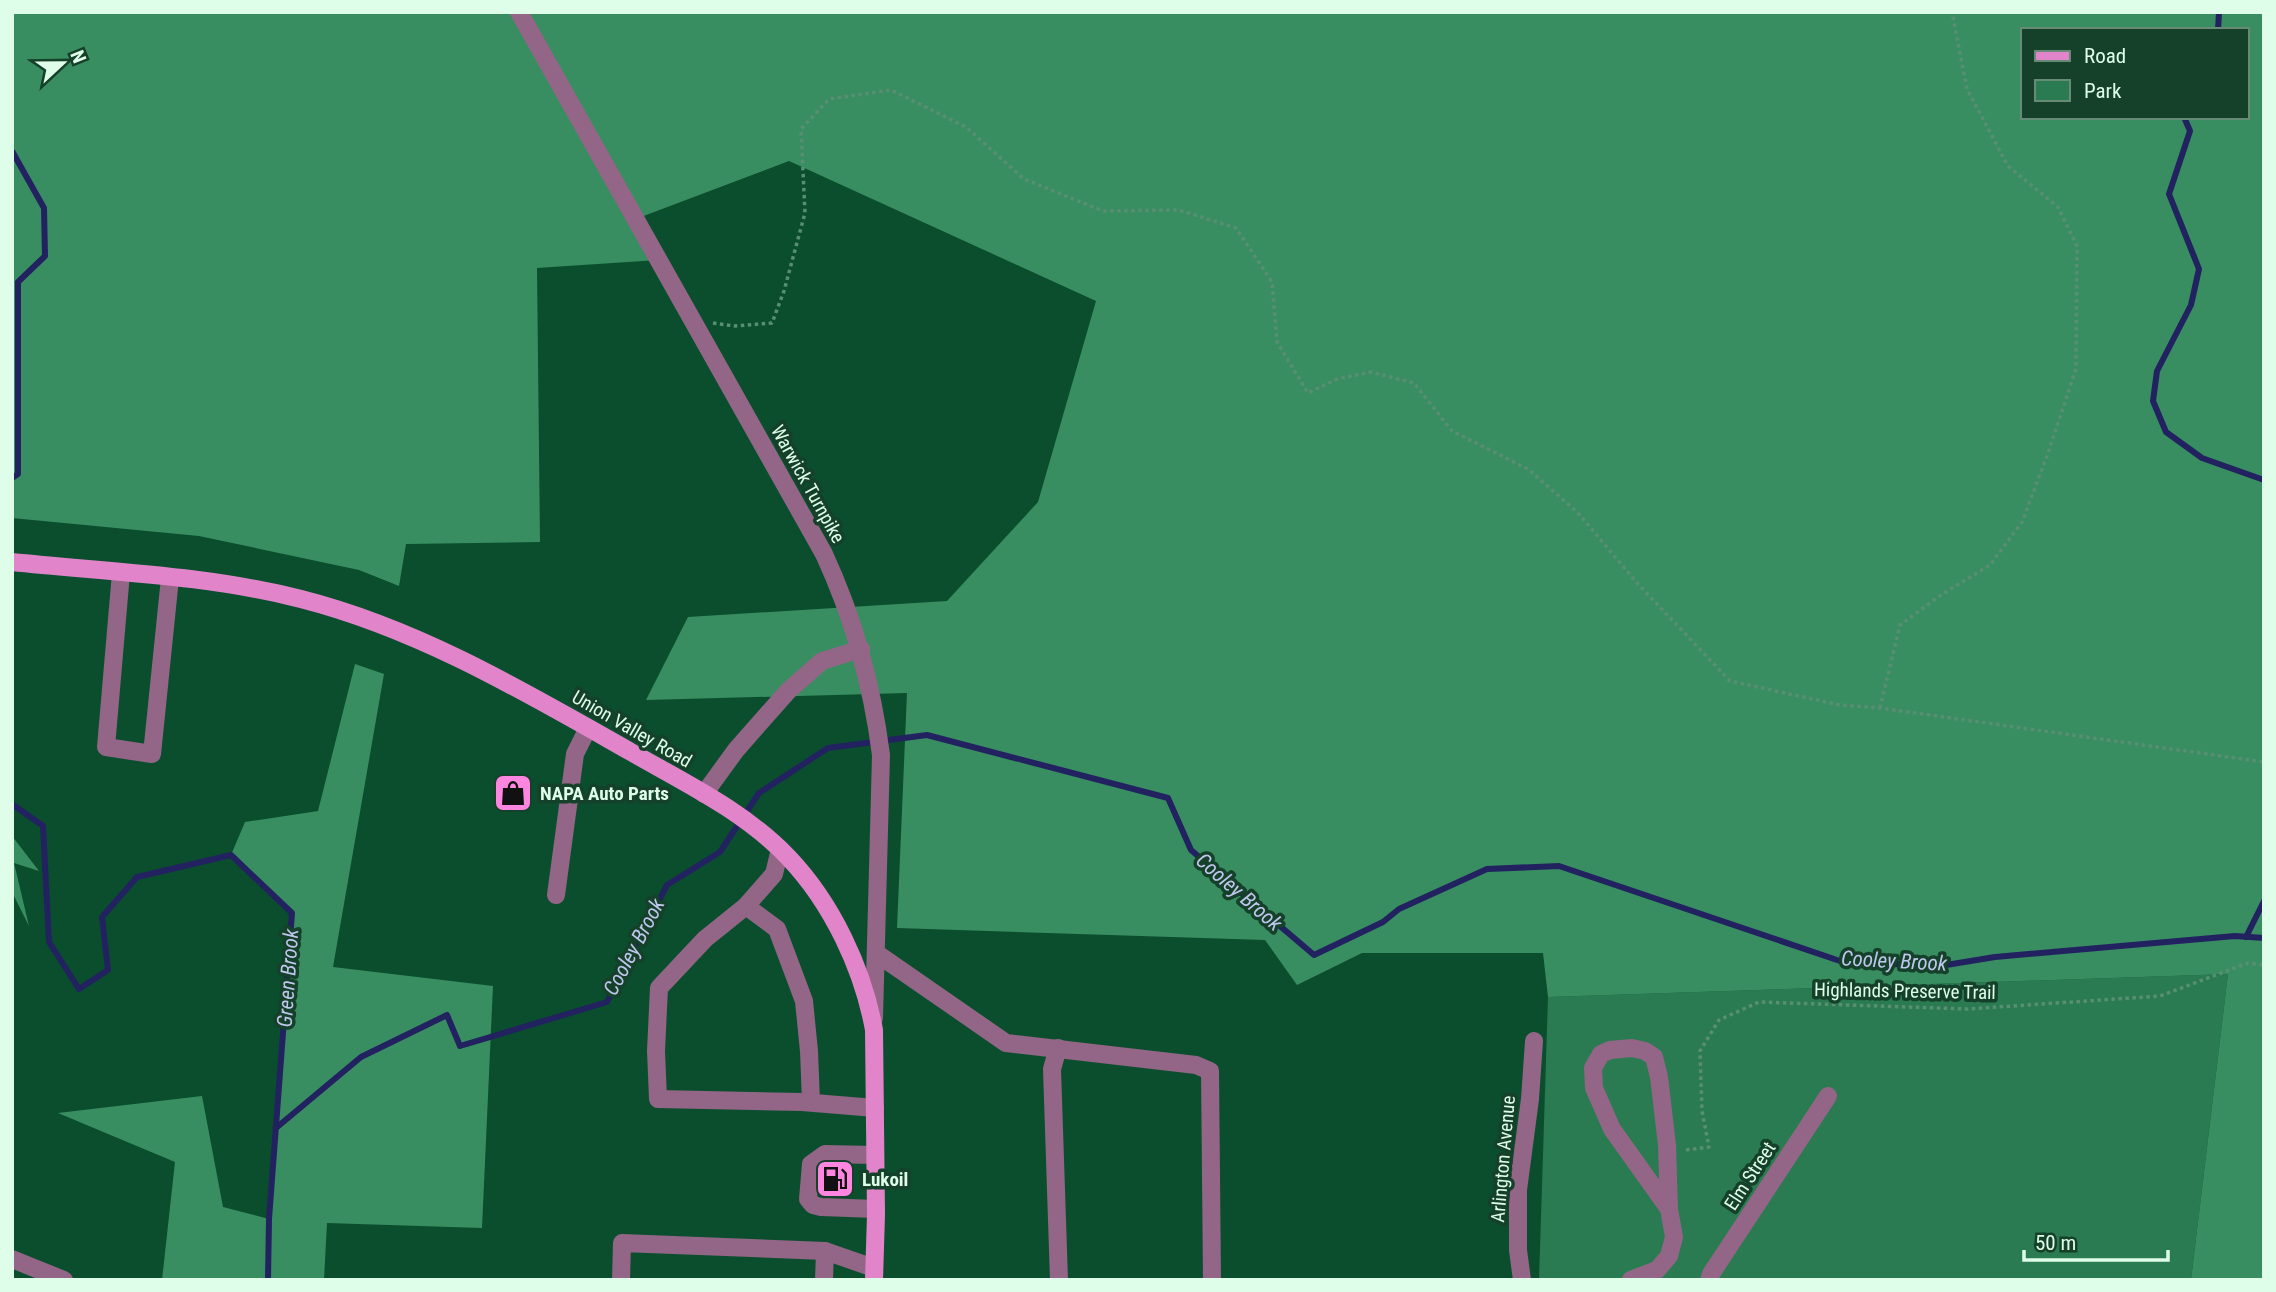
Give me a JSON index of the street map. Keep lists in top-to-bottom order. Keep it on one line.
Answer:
{"streets":{"main road":["Union Valley Road"],"street":["Warwick Turnpike","Arlington Avenue","Elm Street"],"path":["Highlands Preserve Trail"]},"crossings":[["Warwick Turnpike","Union Valley Road"]],"water":["Cooley Brook","Green Brook"],"places":{"shop":["NAPA Auto Parts"],"fuel station":["Lukoil"]},"legend":["Road","Park"],"scale_bar":"50 m","north":"right"}
